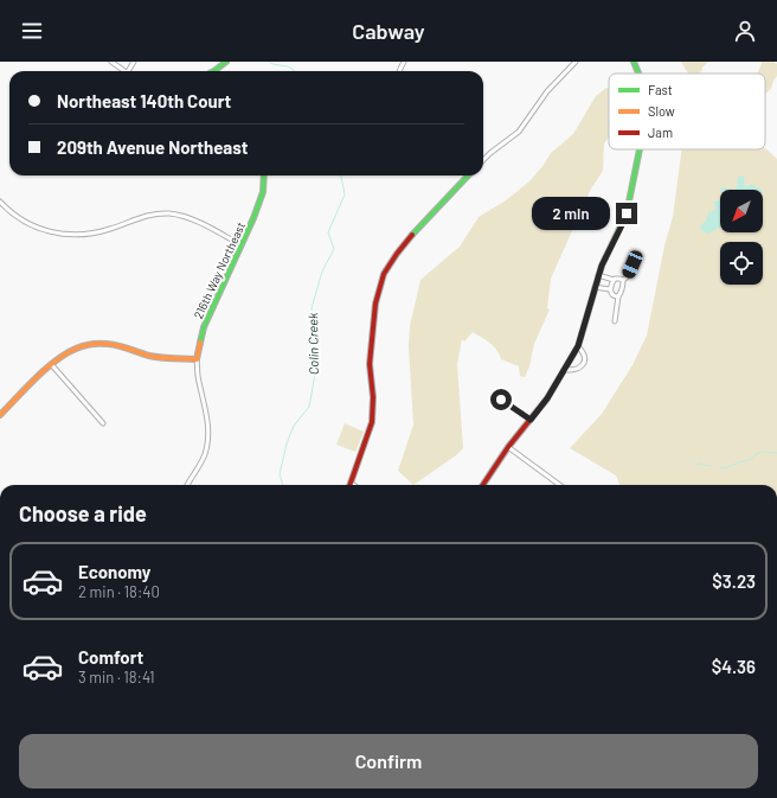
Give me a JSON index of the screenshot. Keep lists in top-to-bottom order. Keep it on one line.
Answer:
{"streets":{"street":["216th Way Northeast"]},"water":["Colin Creek"],"legend":["Fast","Slow","Jam"],"north":"bottom left","page":{"header":"Cabway","banner":["Northeast 140th Court","209th Avenue Northeast"],"bubble":"2 min","heading":"Choose a ride","list":[{"name":"Economy","note":"2 min · 18:40","value":"$3.23"},{"name":"Comfort","note":"3 min · 18:41","value":"$4.36"}],"buttons":"Confirm"}}
